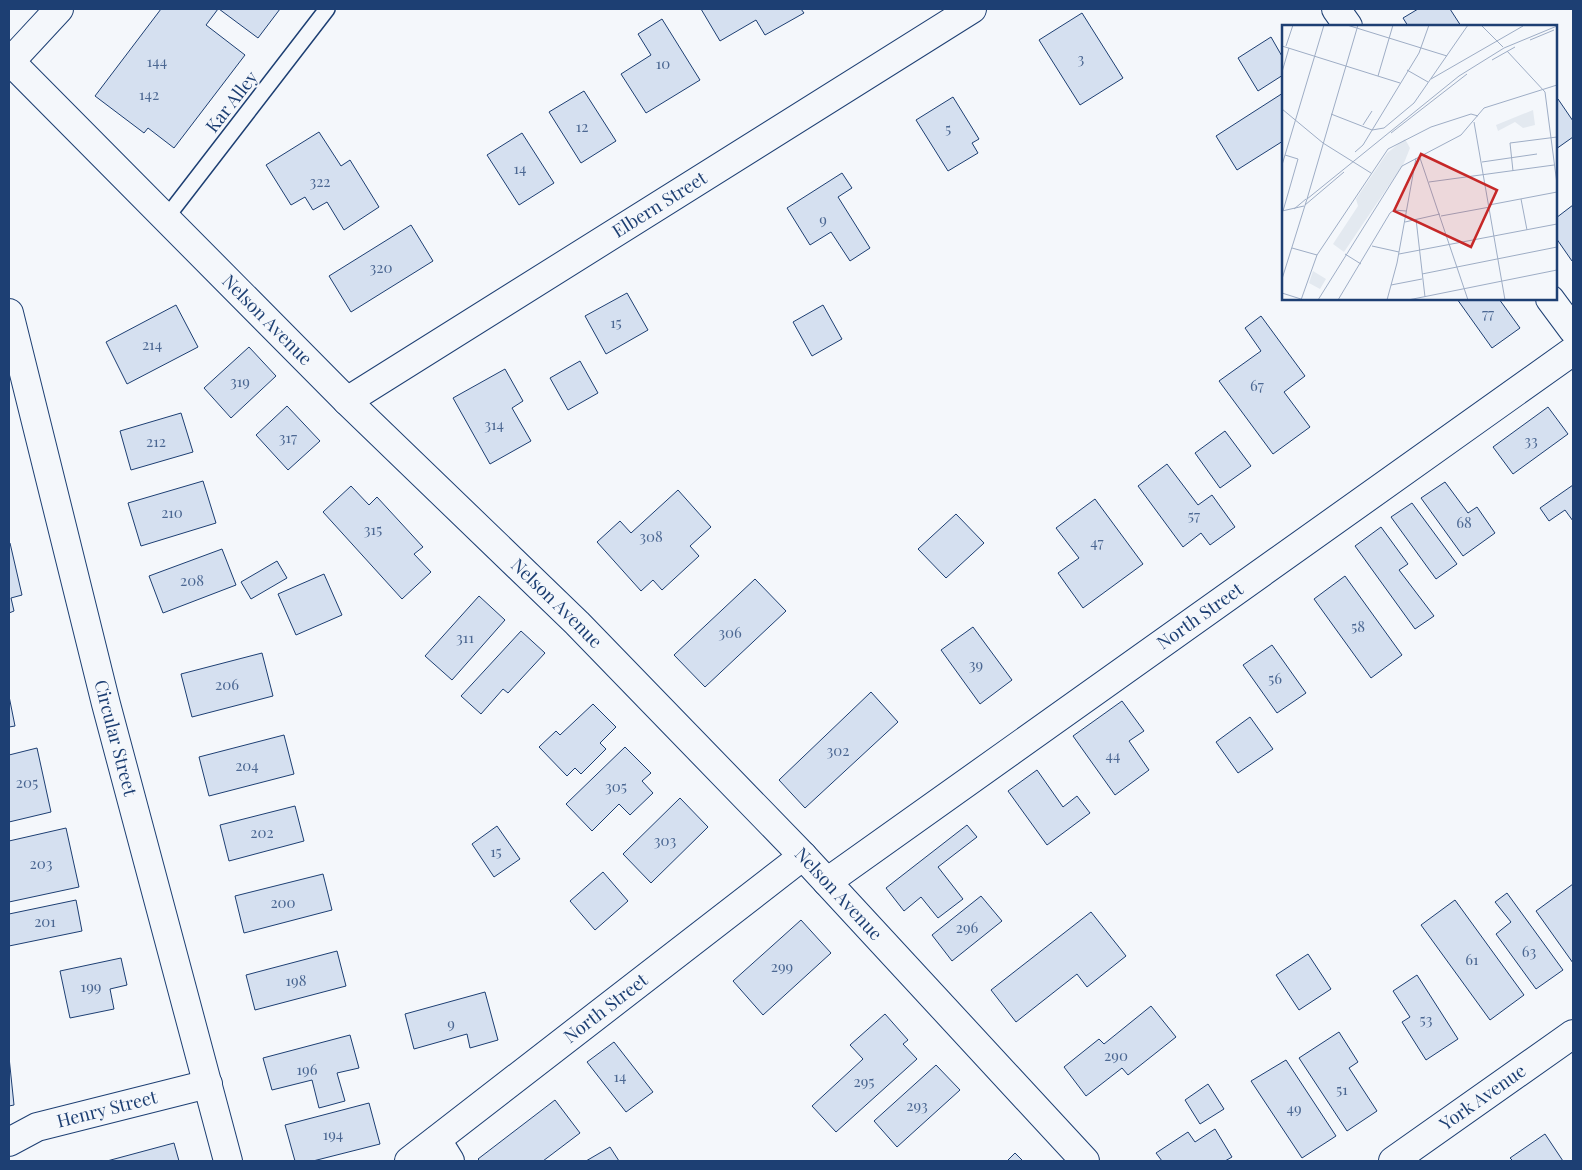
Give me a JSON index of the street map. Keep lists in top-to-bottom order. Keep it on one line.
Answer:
{"streets":{"street":["Elbern Street","Nelson Avenue","North Street","Circular Street","York Avenue","Henry Street"],"lane":["Kar Alley"]},"crossings":[["Kar Alley","Nelson Avenue"],["Elbern Street","Nelson Avenue"],["Nelson Avenue","North Street"],["Circular Street","Henry Street"]],"house_numbers":["3","144","10","142","12","5","14","322","9","320","77","15","214","319","67","314","317","33","212","210","57","68","315","308","47","208","58","306","311","39","56","206","302","44","204","205","305","202","303","15","203","200","201","296","63","61","299","198","199","53","9","290","196","14","295","51","293","49","194"]}
